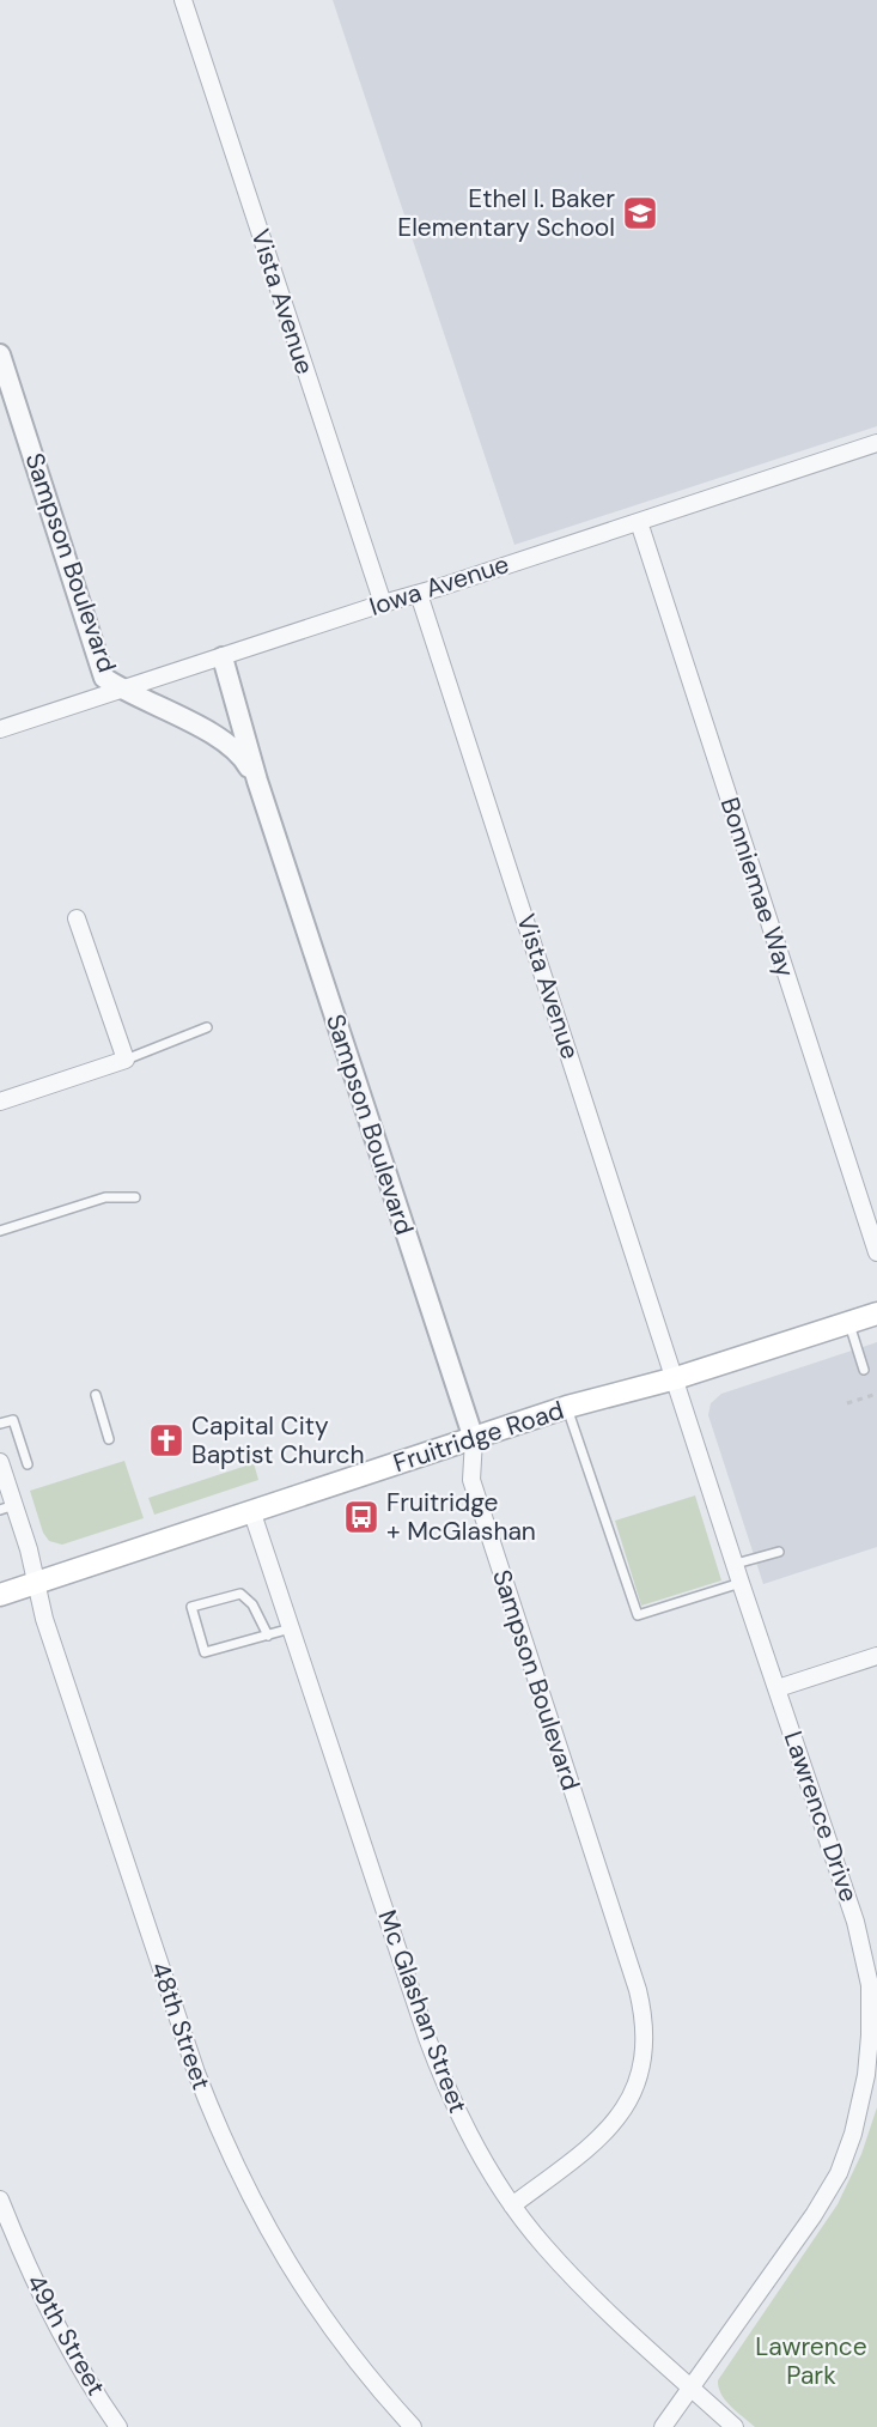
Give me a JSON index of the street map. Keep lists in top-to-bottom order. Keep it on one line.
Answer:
{"streets":{"main road":["Fruitridge Road"],"street":["Vista Avenue","Sampson Boulevard","Iowa Avenue","Bonniemae Way","Lawrence Drive","Mc Glashan Street","48th Street","49th Street"]},"crossings":[["Vista Avenue","Iowa Avenue"],["Vista Avenue","Fruitridge Road"],["Vista Avenue","Lawrence Drive"],["Sampson Boulevard","Iowa Avenue"],["Sampson Boulevard","Fruitridge Road"],["Sampson Boulevard","Mc Glashan Street"],["Iowa Avenue","Bonniemae Way"],["Fruitridge Road","Lawrence Drive"],["Fruitridge Road","Mc Glashan Street"],["Fruitridge Road","48th Street"],["Lawrence Drive","Mc Glashan Street"]],"parks":["Lawrence Park"],"places":{"school or university":["Ethel I. Baker Elementary School"],"church":["Capital City Baptist Church"],"bus stop":["Fruitridge + McGlashan"]}}
